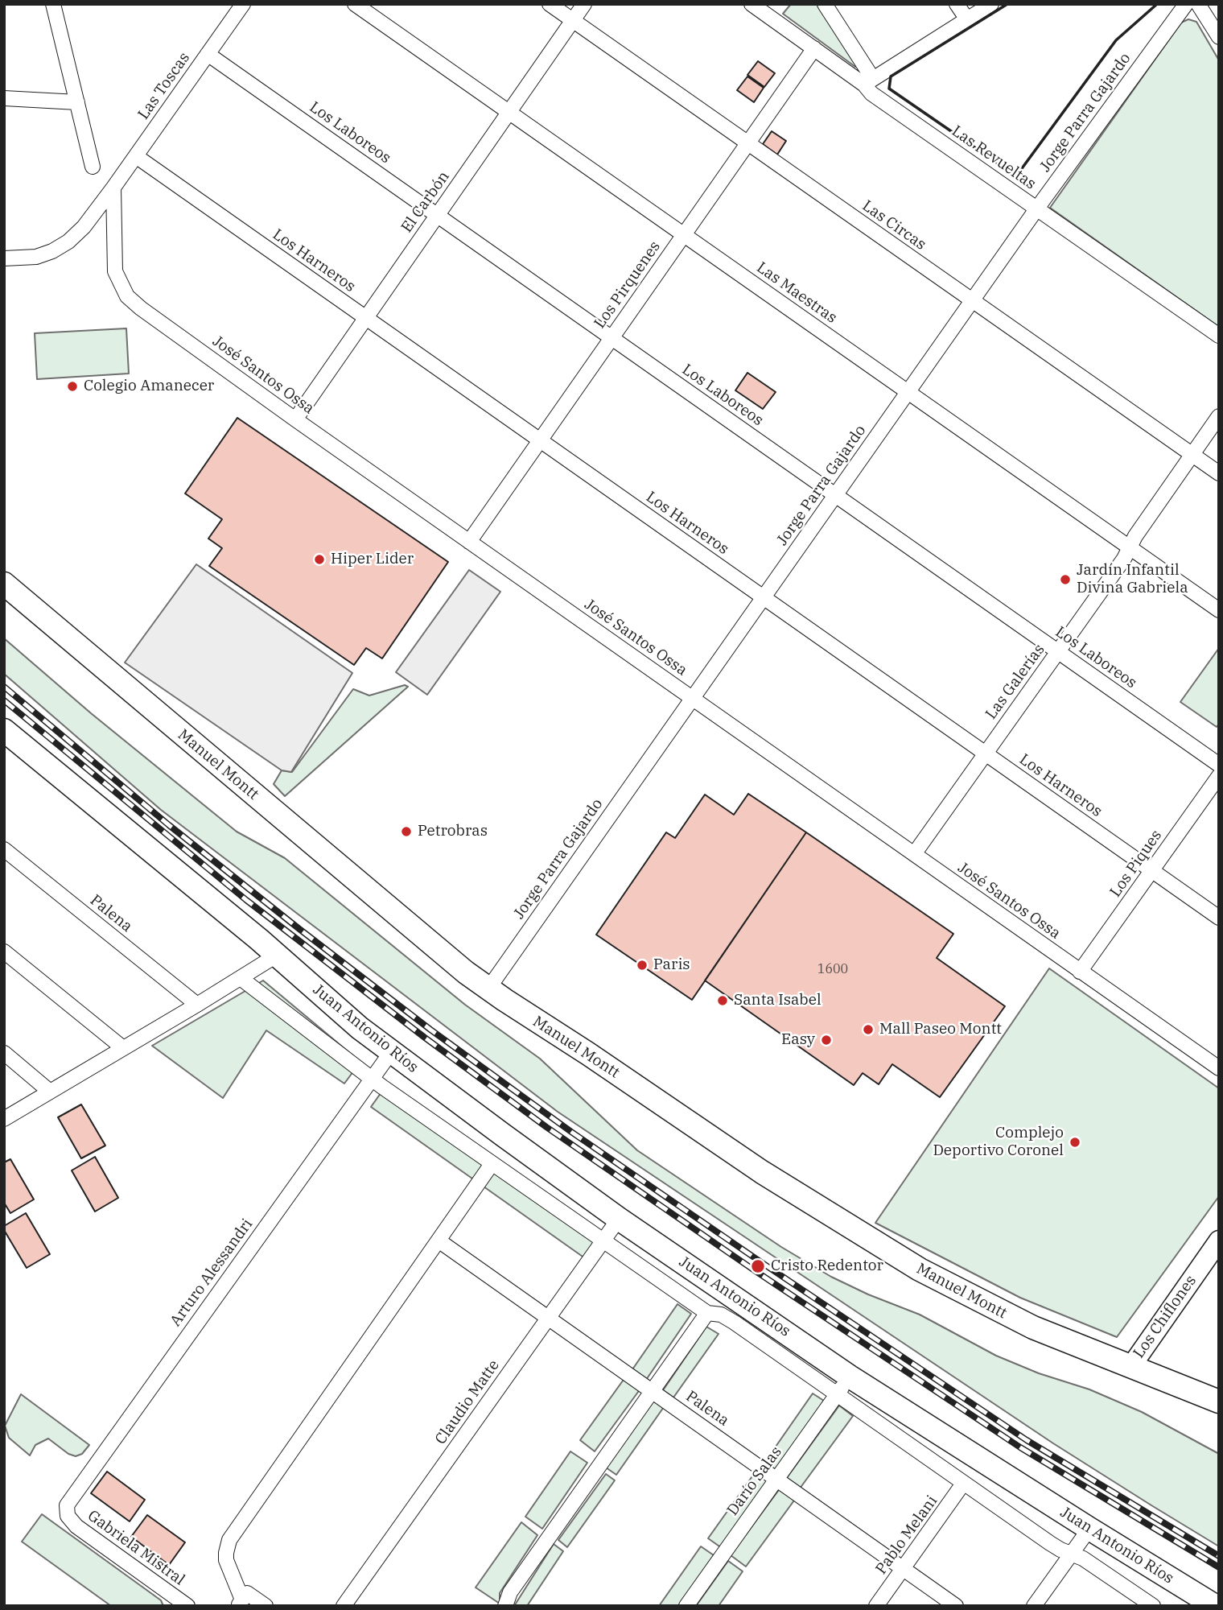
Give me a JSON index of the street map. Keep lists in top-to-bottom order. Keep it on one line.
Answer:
{"streets":{"main road":["Manuel Montt","Juan Antonio Ríos"],"street":["Las Toscas","Jorge Parra Gajardo","Los Laboreos","Las Revueltas","El Carbón","Las Circas","Los Harneros","Los Pirquenes","Las Maestras","José Santos Ossa","Las Galerías","Los Piques","Palena","Arturo Alessandri","Los Chiflones","Claudio Matte","Darío Salas","Pablo Melani","Gabriela Mistral"]},"crossings":[["Las Toscas","Los Laboreos"],["Las Toscas","Los Harneros"],["Las Toscas","José Santos Ossa"],["Jorge Parra Gajardo","Los Laboreos"],["Jorge Parra Gajardo","Las Revueltas"],["Jorge Parra Gajardo","Las Circas"],["Jorge Parra Gajardo","Los Harneros"],["Jorge Parra Gajardo","Las Maestras"],["Jorge Parra Gajardo","José Santos Ossa"],["Jorge Parra Gajardo","Manuel Montt"],["Los Laboreos","El Carbón"],["Los Laboreos","Los Pirquenes"],["Los Laboreos","Las Galerías"],["Las Revueltas","Los Pirquenes"],["El Carbón","Las Circas"],["El Carbón","Los Harneros"],["El Carbón","Las Maestras"],["El Carbón","José Santos Ossa"],["Las Circas","Los Pirquenes"],["Las Circas","Las Galerías"],["Los Harneros","Los Pirquenes"],["Los Harneros","Las Galerías"],["Los Harneros","Los Piques"],["Los Pirquenes","Las Maestras"],["Los Pirquenes","José Santos Ossa"],["Las Maestras","Las Galerías"],["José Santos Ossa","Las Galerías"],["José Santos Ossa","Los Piques"],["Manuel Montt","Los Chiflones"],["Palena","Claudio Matte"],["Palena","Darío Salas"],["Palena","Pablo Melani"],["Juan Antonio Ríos","Arturo Alessandri"],["Juan Antonio Ríos","Claudio Matte"],["Juan Antonio Ríos","Darío Salas"],["Arturo Alessandri","Gabriela Mistral"]],"places":["Colegio Amanecer","Hiper Lider","Jardín Infantil Divina Gabriela","Petrobras","Paris","Santa Isabel","Mall Paseo Montt","Easy","Complejo Deportivo Coronel","Cristo Redentor"],"house_numbers":["1600"]}
